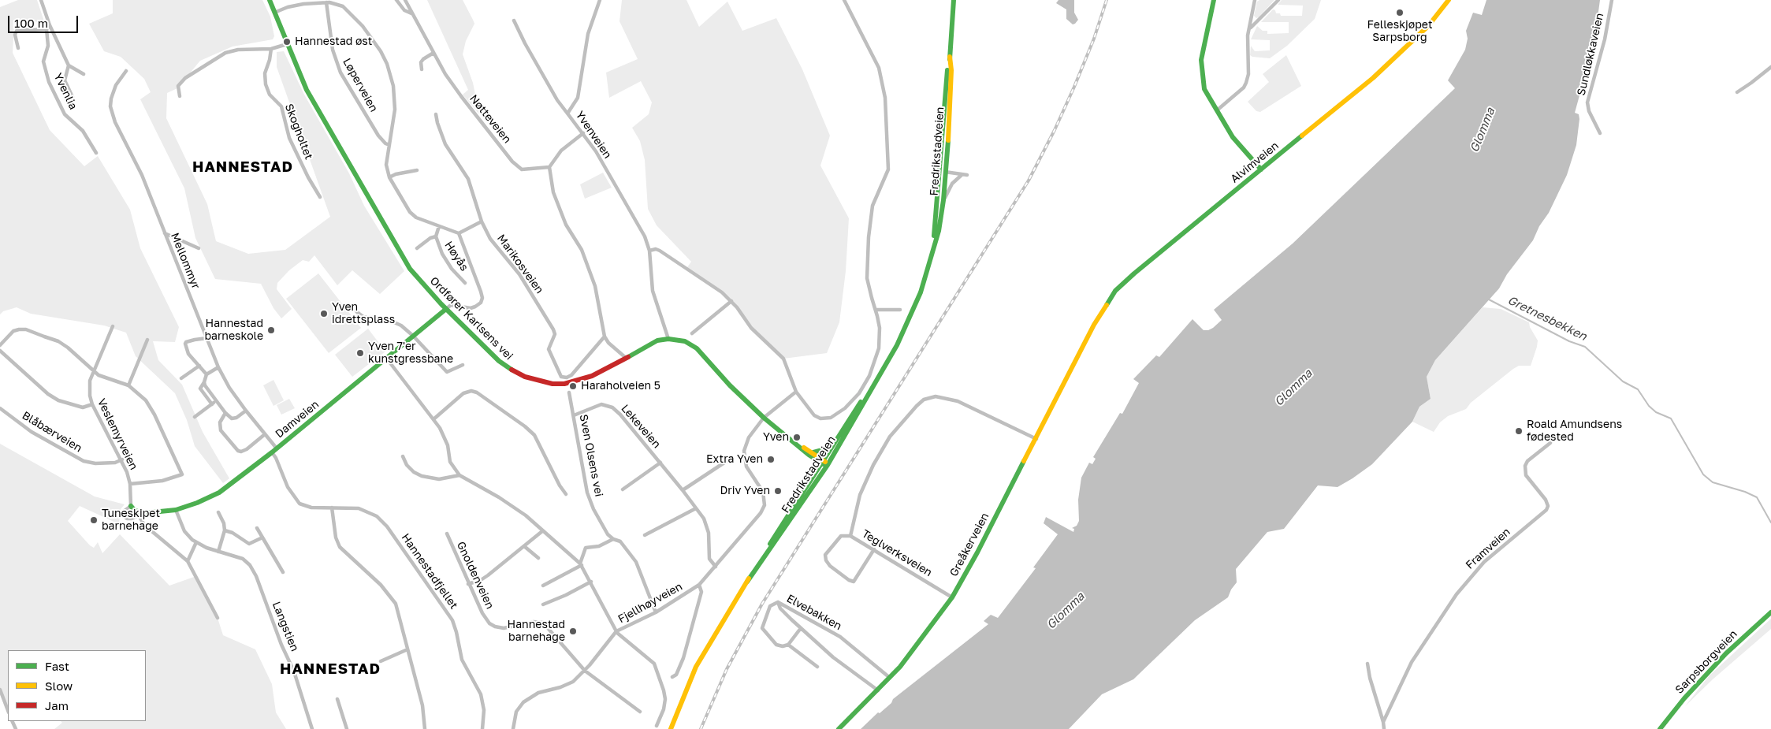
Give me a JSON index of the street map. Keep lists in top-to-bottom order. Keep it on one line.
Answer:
{"streets":{"main road":["Fredrikstadveien","Alvimveien","Ordfører Karlsens vei","Damveien","Greåkerveien","Sarpsborgveien"],"street":["Sundløkkaveien","Løperveien","Yvenlia","Nøtteveien","Skogholtet","Yvenveien","Høyås","Mellommyr","Marikosveien","Lekeveien","Blåbærveien","Veslemyrveien","Sven Olsens vei","Framveien","Teglverksveien","Hannestadfjellet","Gnoldenveien","Fjellhøyveien","Elvebakken","Langstien"]},"crossings":[["Yvenveien","Ordfører Karlsens vei"],["Fredrikstadveien","Ordfører Karlsens vei"],["Alvimveien","Greåkerveien"],["Mellommyr","Damveien"],["Ordfører Karlsens vei","Damveien"],["Ordfører Karlsens vei","Fjellhøyveien"],["Damveien","Hannestadfjellet"],["Damveien","Langstien"],["Lekeveien","Sven Olsens vei"],["Lekeveien","Fjellhøyveien"],["Blåbærveien","Veslemyrveien"],["Sven Olsens vei","Fjellhøyveien"],["Greåkerveien","Teglverksveien"],["Greåkerveien","Elvebakken"],["Gnoldenveien","Fjellhøyveien"]],"districts":["HANNESTAD","HANNESTAD"],"water":["Glomma","Gretnesbekken"],"places":["Felleskjøpet Sarpsborg","Hannestad øst","Yven idrettsplass","Hannestad barneskole","Yven 7'er kunstgressbane","Haraholveien 5","Roald Amundsens fødested","Yven","Extra Yven","Driv Yven","Tuneskipet barnehage","Hannestad barnehage"],"legend":["Fast","Slow","Jam"],"scale_bar":"100 m"}
